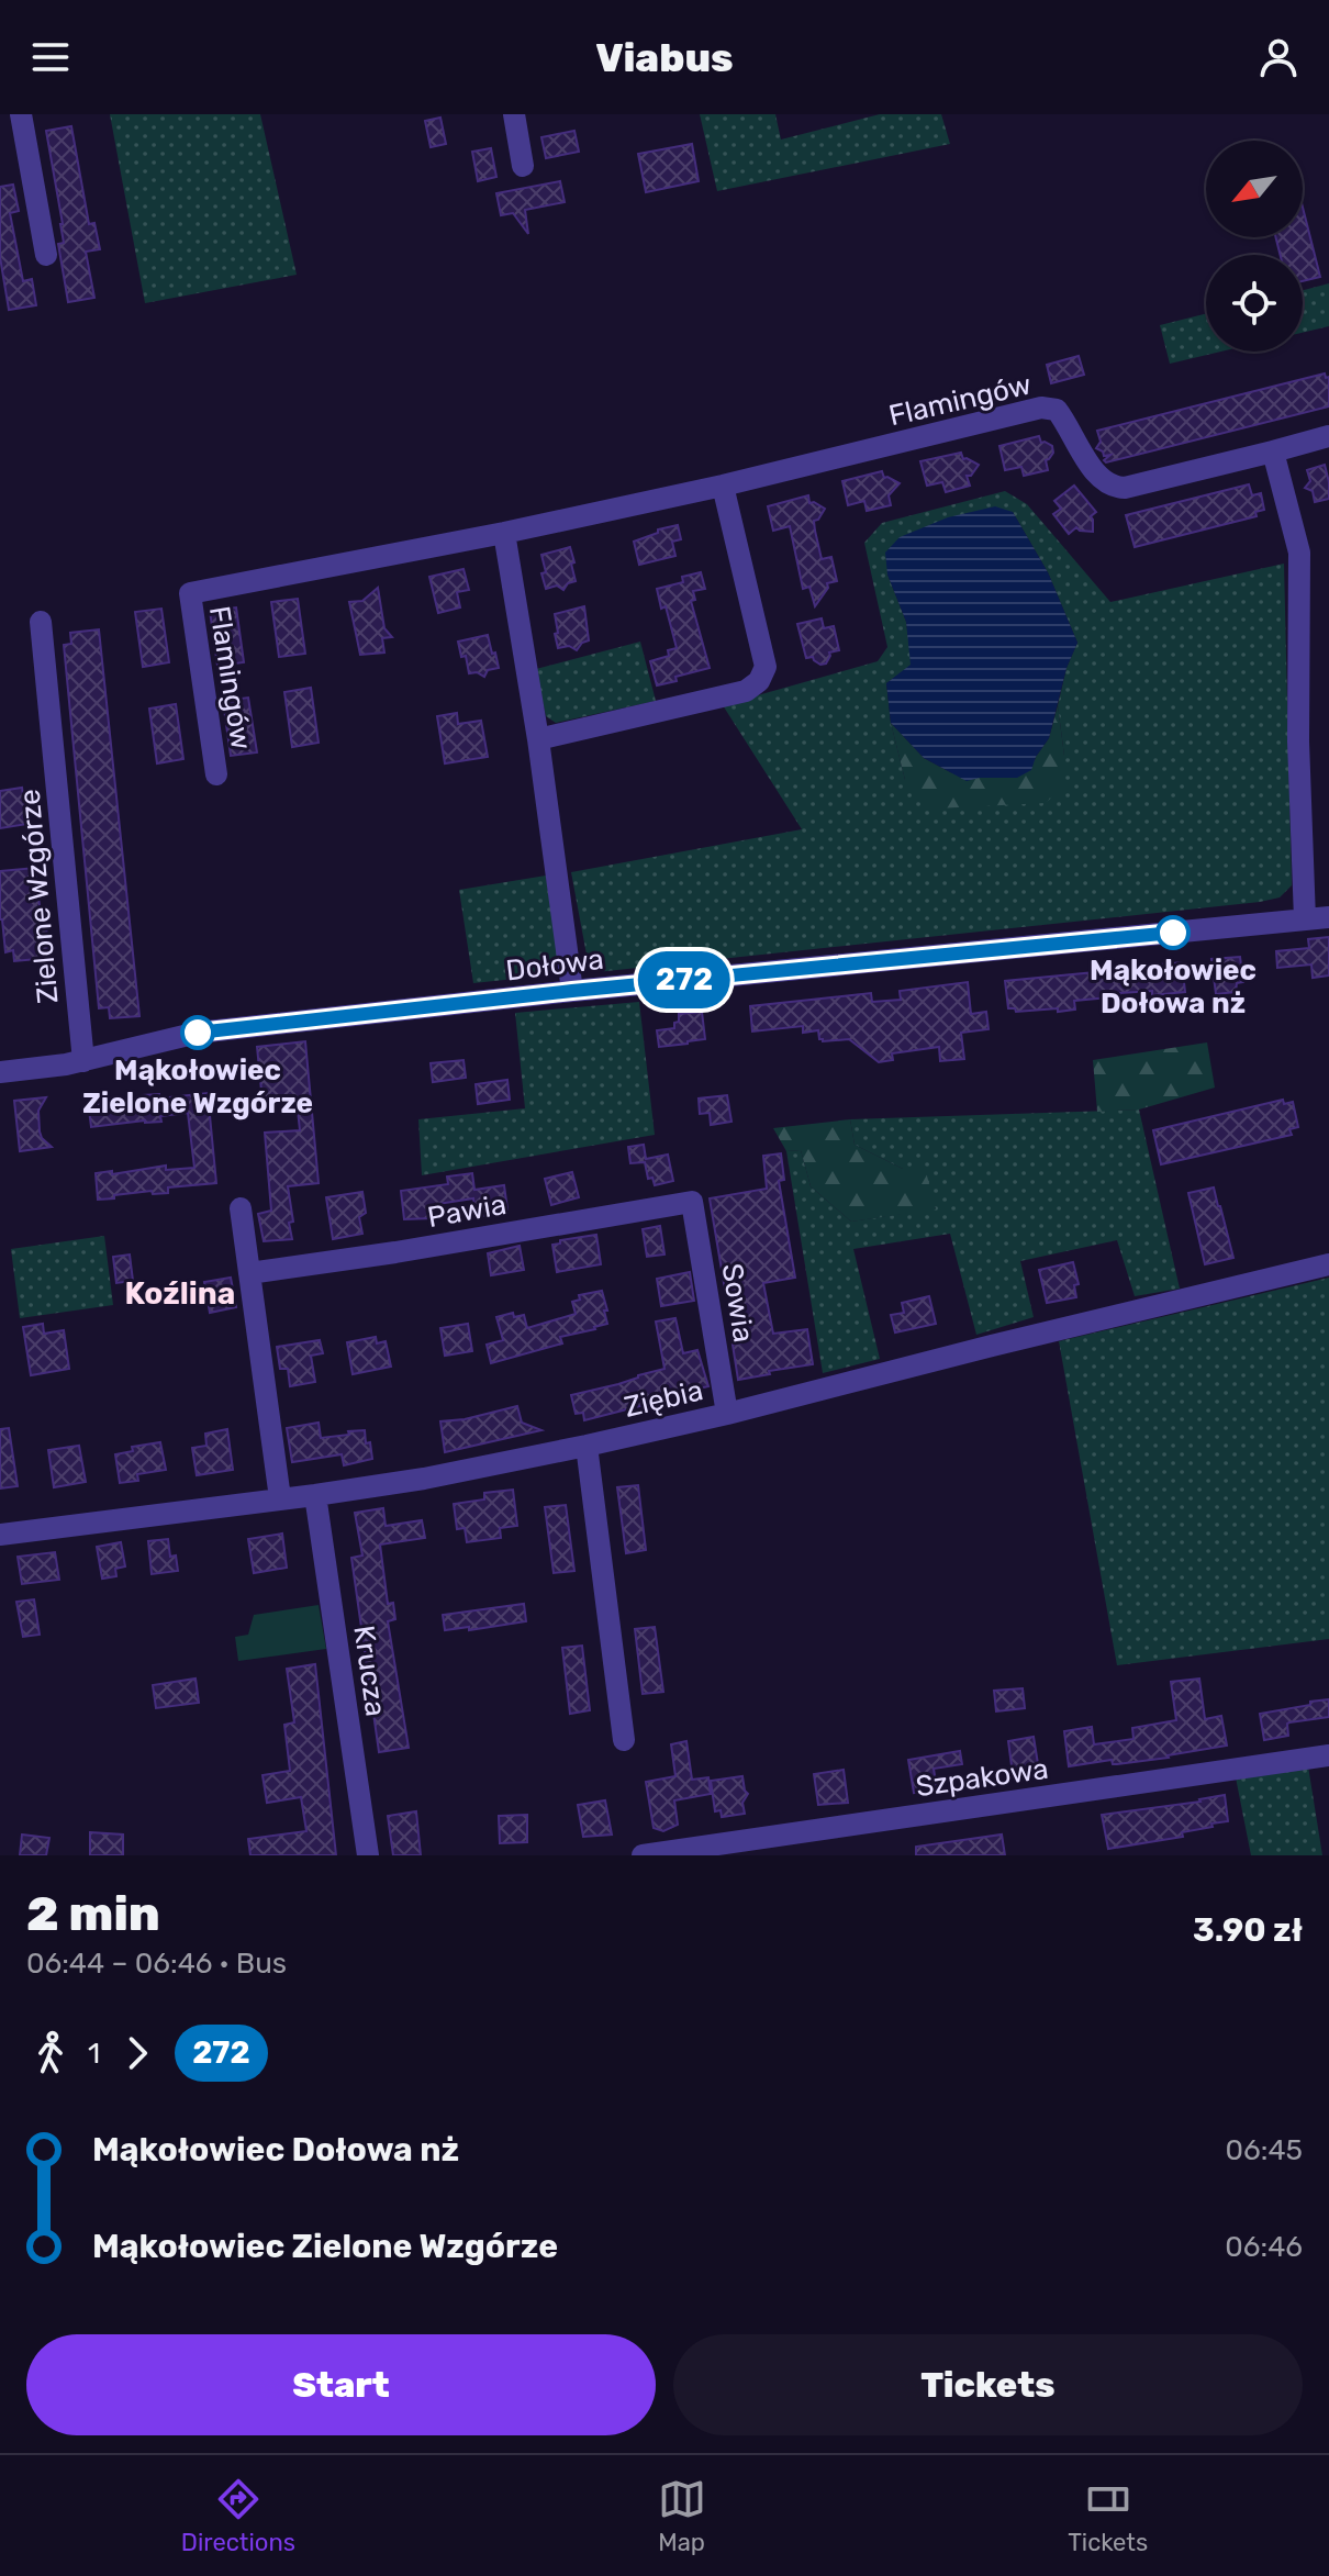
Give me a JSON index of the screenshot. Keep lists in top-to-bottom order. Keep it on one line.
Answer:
{"streets":{"street":["Flamingów","Zielone Wzgórze","Dołowa","Pawia","Sowia","Ziębia","Krucza","Szpakowa"]},"crossings":[["Zielone Wzgórze","Dołowa"],["Pawia","Sowia"],["Sowia","Ziębia"],["Ziębia","Krucza"]],"districts":["Koźlina"],"places":["Mąkołowiec Dołowa nż","Mąkołowiec Zielone Wzgórze"],"lines":["bus line 272"],"north":"bottom left","page":{"header":"Viabus","on_map":"272","heading":["2 min","06:44 – 06:46 · Bus","3.90 zł"],"legs":["1","272"],"list":[{"name":"Mąkołowiec Dołowa nż","value":"06:45"},{"name":"Mąkołowiec Zielone Wzgórze","value":"06:46"}],"buttons":["Start","Tickets"],"tabs":["Directions","Map","Tickets"]}}
